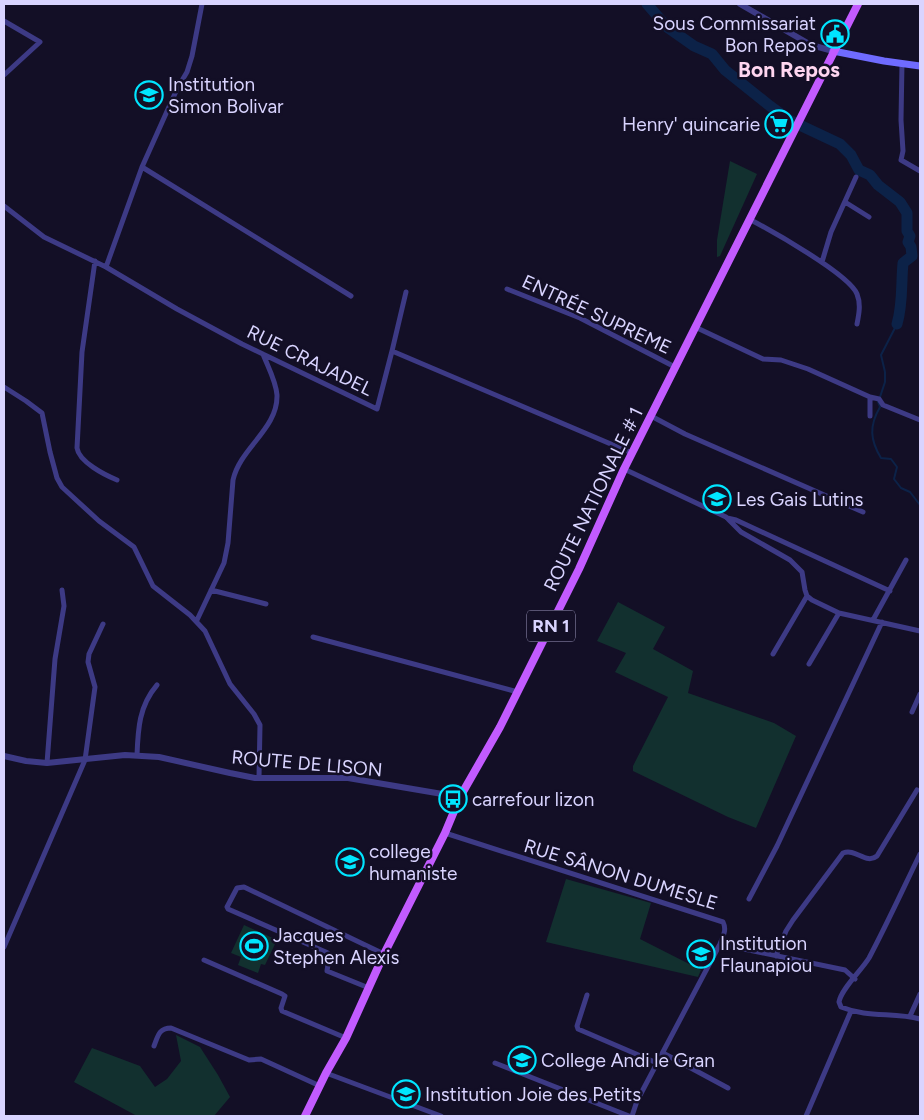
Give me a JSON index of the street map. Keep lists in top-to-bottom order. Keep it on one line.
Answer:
{"streets":{"main road":["ROUTE NATIONALE # 1","RN 1"],"street":["ENTRÉE SUPREME","RUE CRAJADEL","ROUTE DE LISON","RUE SÂNON DUMESLE"]},"crossings":[["ENTRÉE SUPREME","ROUTE NATIONALE # 1"],["ROUTE NATIONALE # 1","ROUTE DE LISON"],["ROUTE NATIONALE # 1","RUE SÂNON DUMESLE"]],"districts":["Bon Repos"],"places":{"public building":["Sous Commissariat Bon Repos"],"school or university":["Institution Simon Bolivar","Les Gais Lutins","college humaniste","Institution Flaunapiou","College Andi le Gran","Institution Joie des Petits"],"supermarket":["Henry' quincarie"],"bus stop":["carrefour lizon"],"sports":["Jacques Stephen Alexis"]}}
